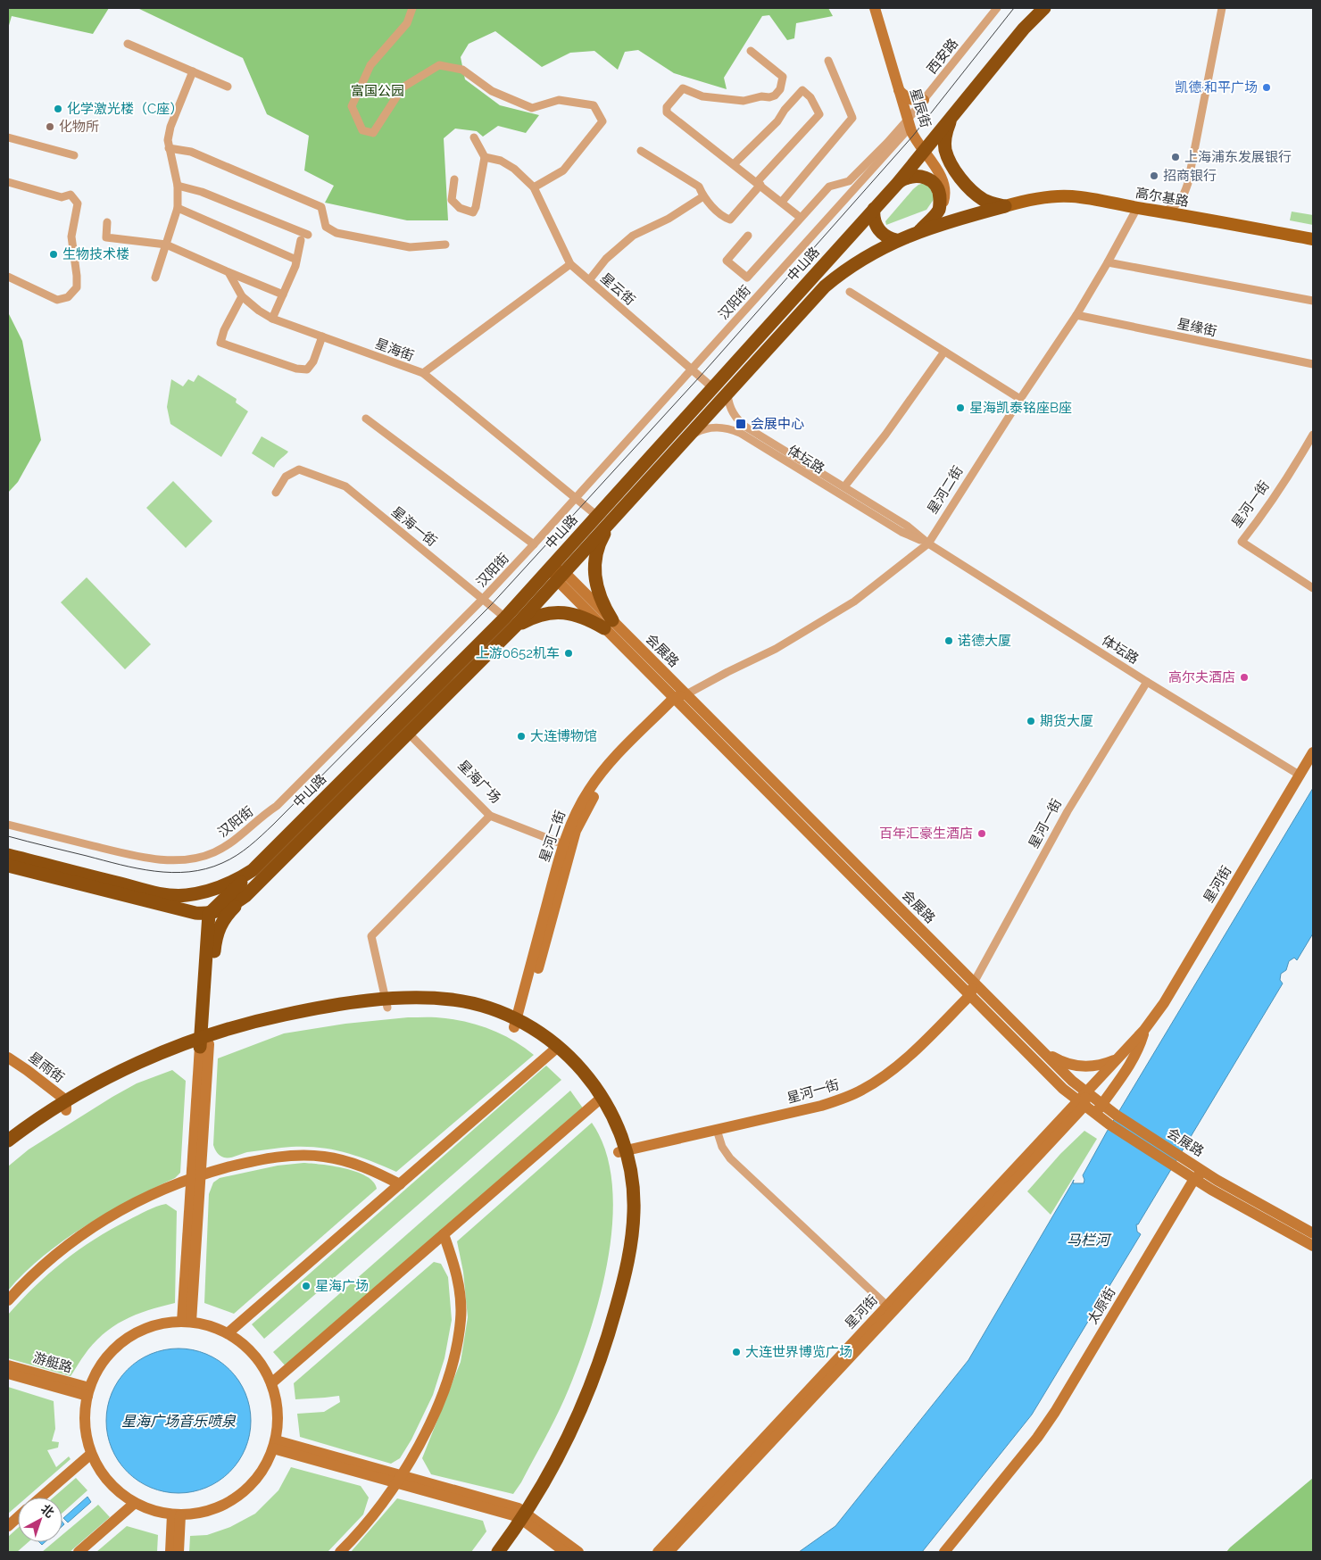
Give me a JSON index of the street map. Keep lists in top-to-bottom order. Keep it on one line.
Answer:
{"streets":{"highway":["中山路"],"main road":["高尔基路"],"street":["西安路","星辰街","星云街","汉阳街","星缘街","星海街","体坛路","星河二街","星河一街","星海一街","会展路","星海广场","星河街","星雨街","太原街","游艇路"]},"crossings":[["西安路","星辰街"],["西安路","汉阳街"],["星辰街","中山路"],["星辰街","汉阳街"],["高尔基路","星河二街"],["中山路","星云街"],["中山路","星海街"],["中山路","星海一街"],["中山路","会展路"],["星云街","汉阳街"],["汉阳街","星海街"],["汉阳街","星海一街"],["星缘街","星河二街"],["体坛路","星河二街"],["体坛路","星河一街"],["体坛路","星河街"],["星河二街","会展路"],["星河二街","星海广场"],["星河一街","会展路"],["会展路","星河街"],["会展路","太原街"]],"water":["马栏河","星海广场音乐喷泉"],"parks":["富国公园"],"places":{"other":["凯德·和平广场","化学激光楼（C座）","化物所","上海浦东发展银行","招商银行","生物技术楼","星海凯泰铭座B座","诺德大厦","上游0652机车","高尔夫酒店","期货大厦","大连博物馆","百年汇豪生酒店","星海广场","大连世界博览广场"],"transit":["会展中心"]},"north":"top right"}
